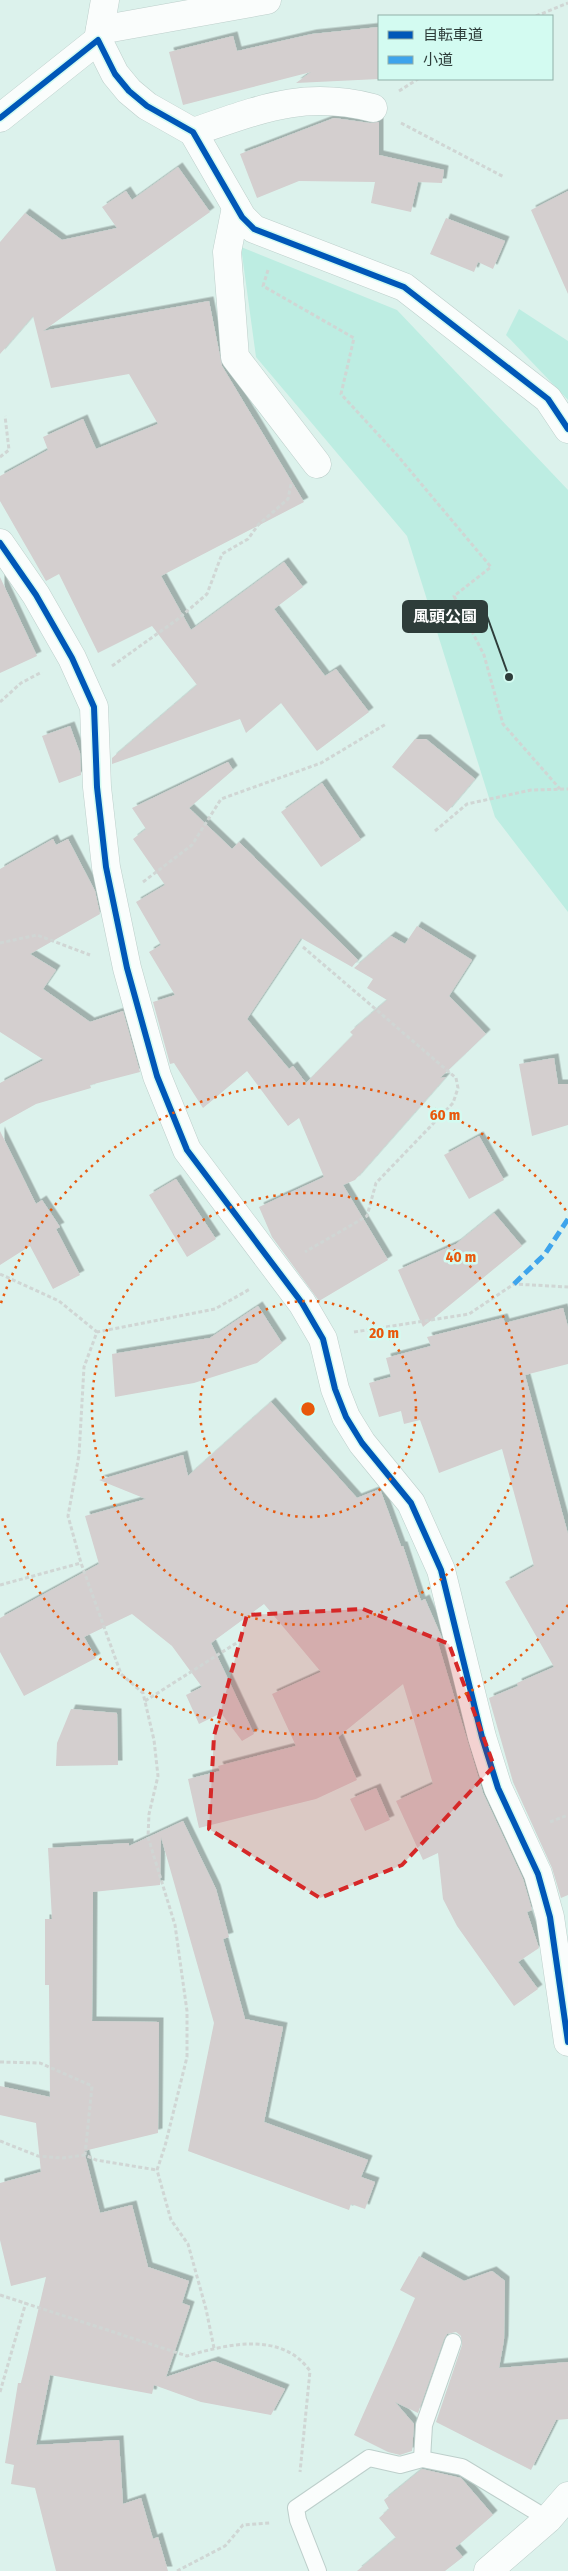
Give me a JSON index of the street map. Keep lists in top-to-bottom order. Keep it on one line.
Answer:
{"places":["風頭公園"],"legend":["自転車道","小道"],"rings":["60 m","40 m","20 m"]}
